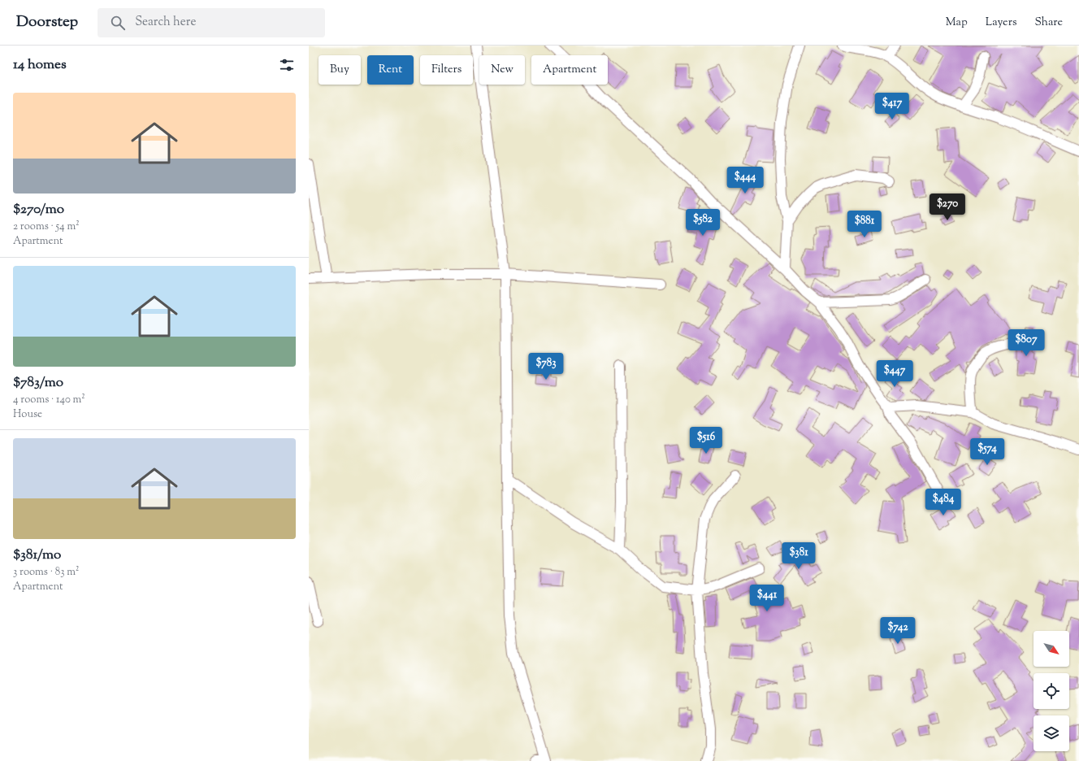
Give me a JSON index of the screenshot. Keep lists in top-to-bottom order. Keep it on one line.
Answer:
{"north":"bottom right","page":{"header":"Doorstep","search":"Search here","nav":["Map","Layers","Share"],"heading":"14 homes","chip":["Buy","Rent","Filters","New","Apartment"],"list":[{"name":"$270/mo","note":"2 rooms · 54 m² · Apartment"},{"name":"$783/mo","note":"4 rooms · 140 m² · House"},{"name":"$381/mo","note":"3 rooms · 83 m² · Apartment"}],"price":["$417","$444","$270","$582","$881","$807","$783","$447","$516","$574","$484","$381","$441","$742"]}}
